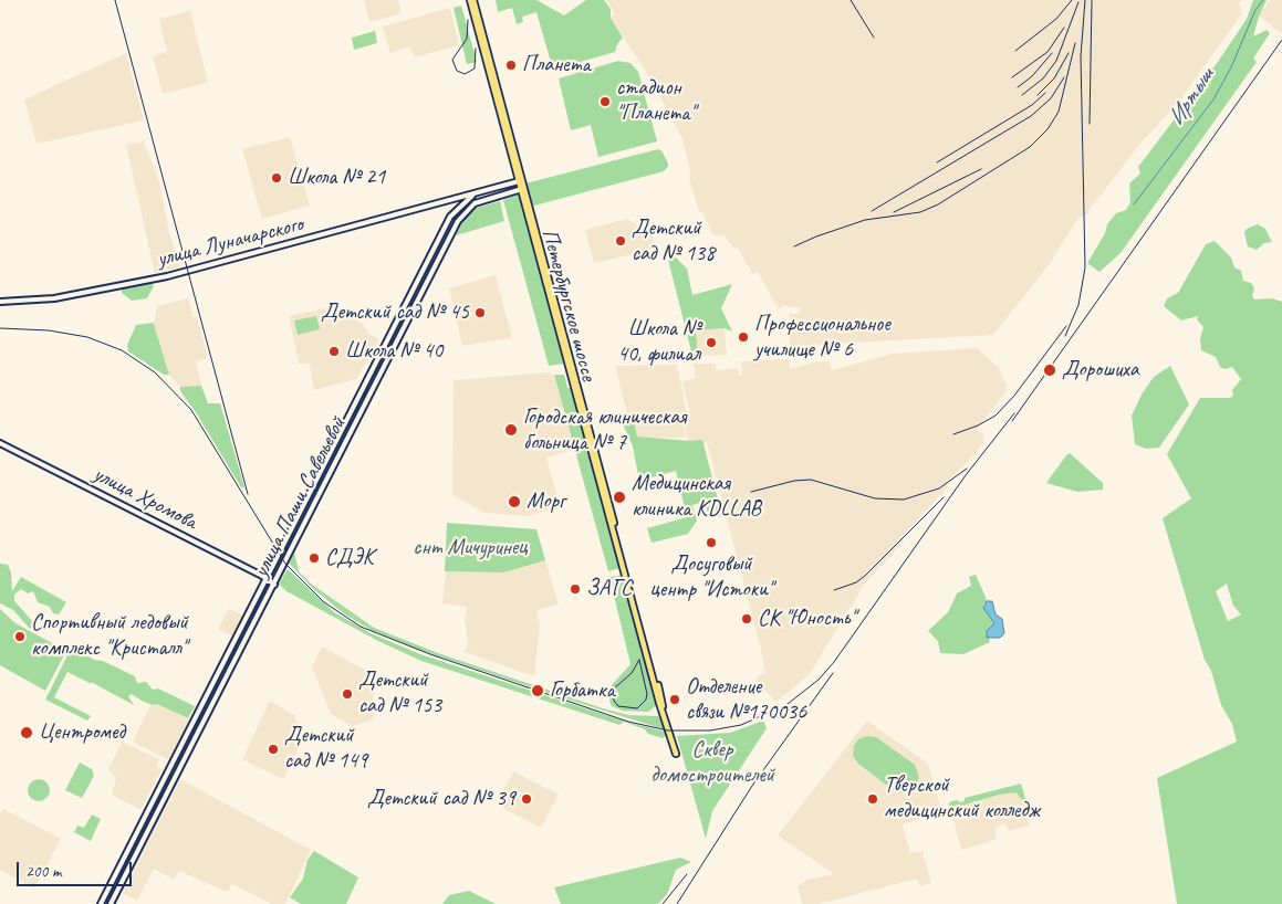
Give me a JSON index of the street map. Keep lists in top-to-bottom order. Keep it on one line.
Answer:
{"streets":{"main road":["улица Луначарского","Петербургское шоссе","улица Паши Савельевой","улица Хромова"]},"crossings":[["улица Луначарского","улица Паши Савельевой"],["Петербургское шоссе","улица Паши Савельевой"],["улица Паши Савельевой","улица Хромова"]],"water":["Иртыш"],"parks":["снт Мичуринец","Сквер домостроителей"],"places":["Планета","стадион \"Планета\"","Школа № 21","Детский сад № 138","Детский сад № 45","Профессиональное училище № 6","Школа № 40, филиал","Школа № 40","Дорошиха","Городская клиническая больница № 7","Медицинская клиника KDLLAB","Морг","Досуговый центр \"Истоки\"","СДЭК","ЗАГС","СК \"Юность\"","Спортивный ледовый комплекс \"Кристалл\"","Горбатка","Детский сад № 153","Отделение связи №170036","Центромед","Детский сад № 149","Детский сад № 39","Тверской медицинский колледж"],"scale_bar":"200 m"}
